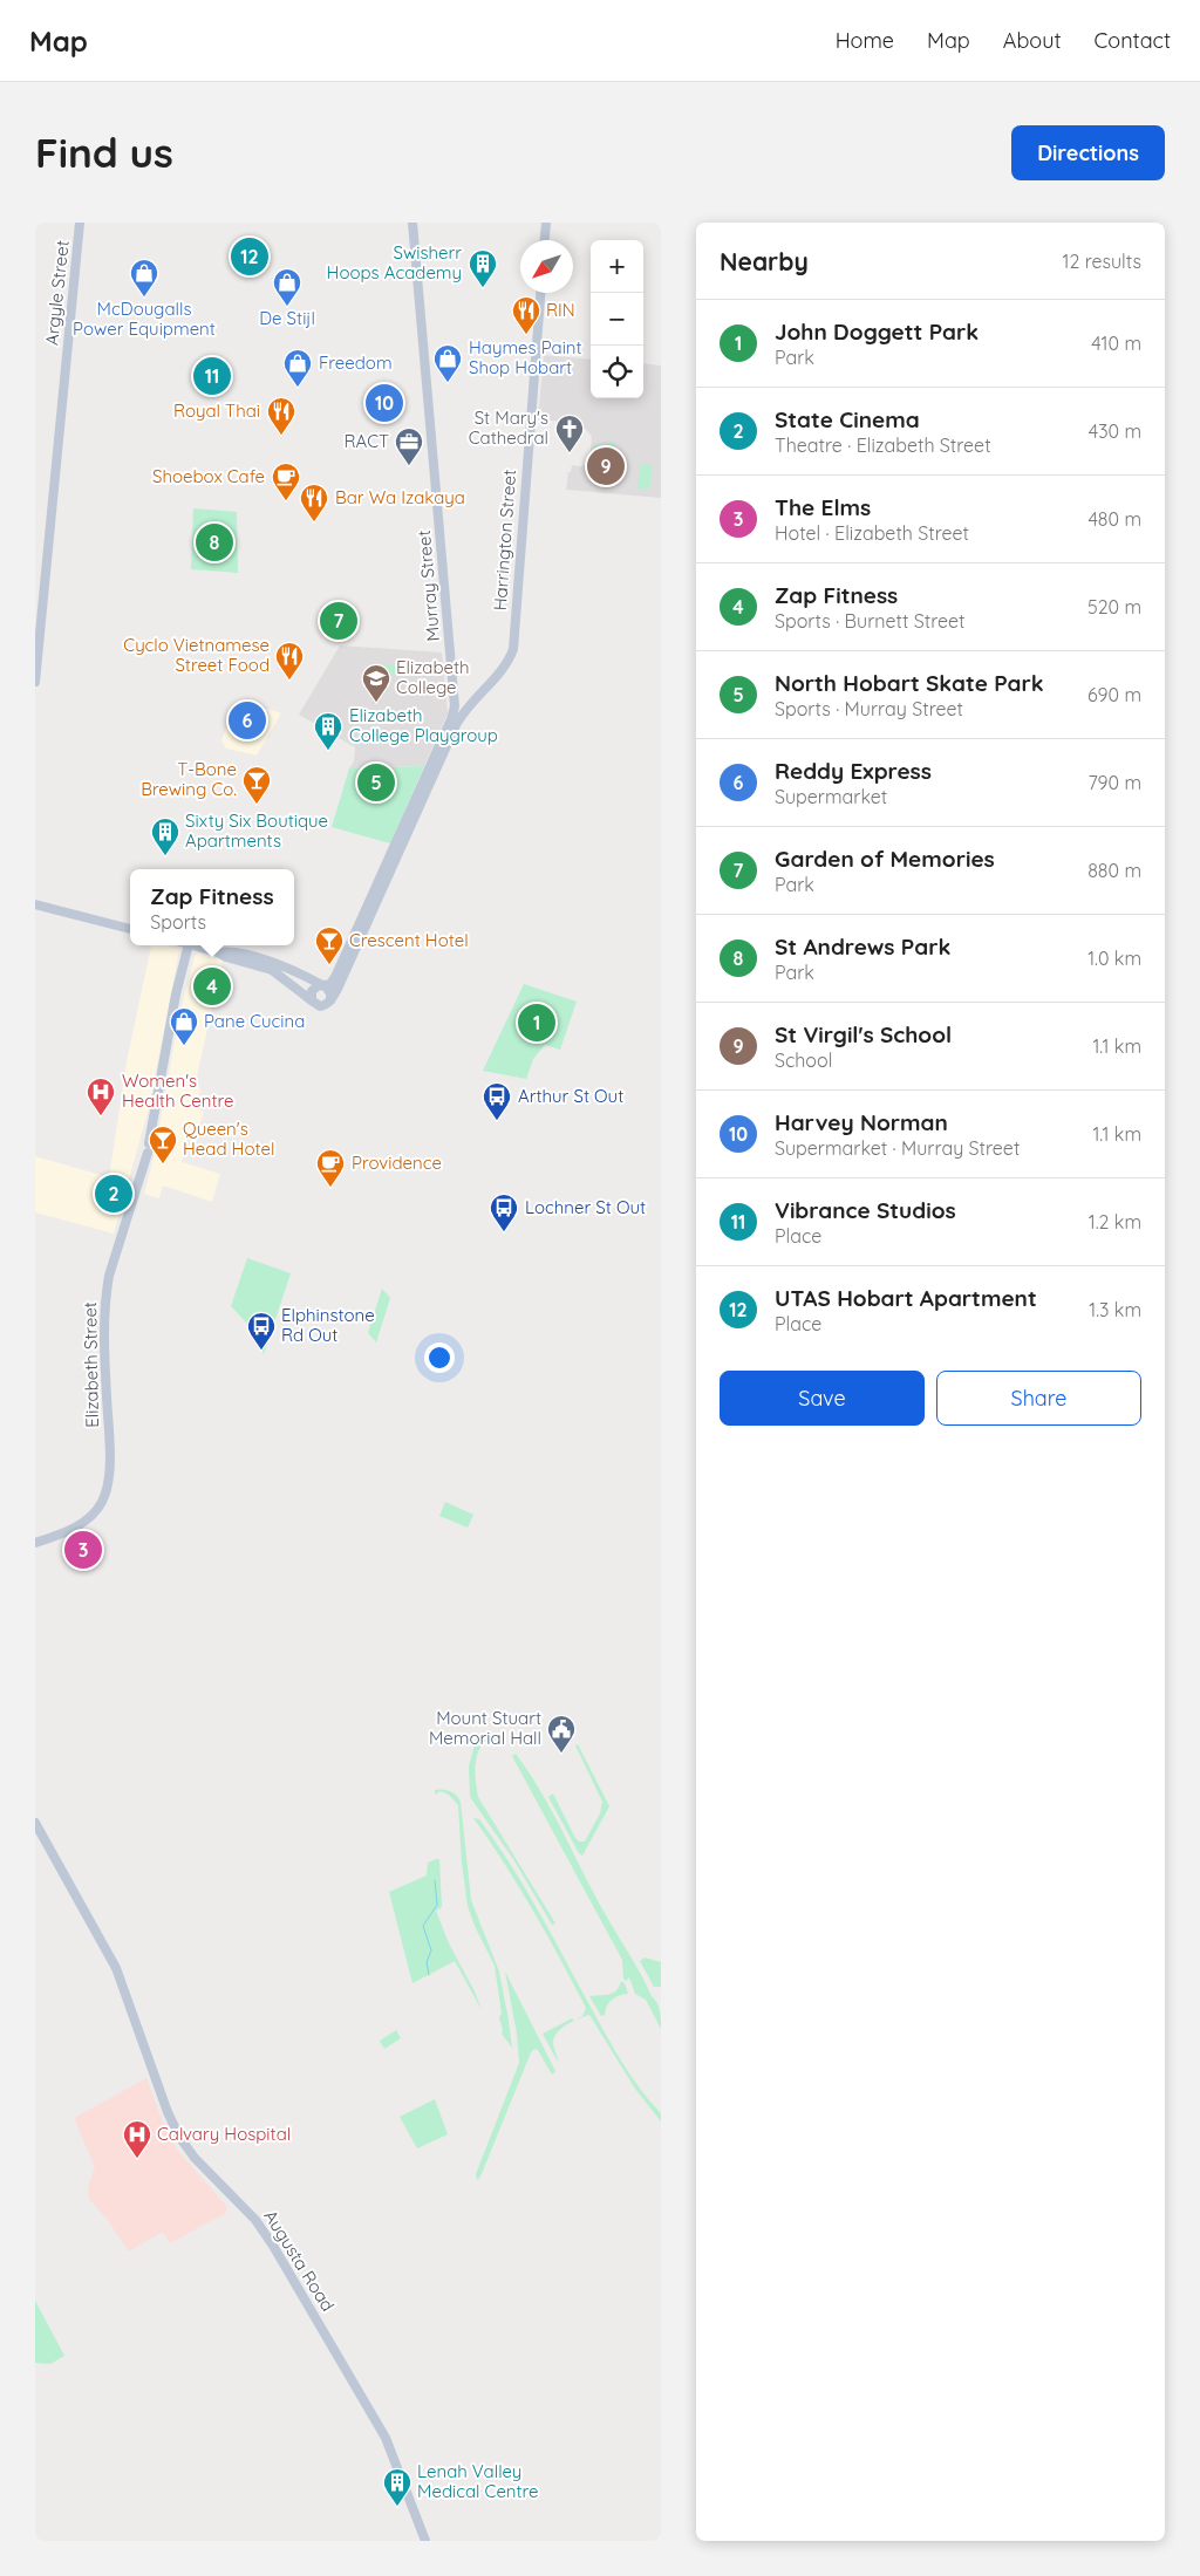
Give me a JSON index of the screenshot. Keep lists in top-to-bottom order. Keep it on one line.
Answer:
{"streets":{"main road":["Argyle Street","Harrington Street","Murray Street","Elizabeth Street","Augusta Road"]},"crossings":[["Harrington Street","Murray Street"]],"places":{"building":["Swisherr Hoops Academy","Elizabeth College Playgroup","Sixty Six Boutique Apartments","Lenah Valley Medical Centre"],"shop":["McDougalls Power Equipment","De Stijl","Haymes Paint Shop Hobart","Freedom","Pane Cucina"],"restaurant":["RIN","Royal Thai","Bar Wa Izakaya","Cyclo Vietnamese Street Food"],"church":["St Mary's Cathedral"],"office":["RACT"],"cafe":["Shoebox Cafe","Providence"],"school or university":["Elizabeth College"],"bar":["T-Bone Brewing Co.","Crescent Hotel","Queen's Head Hotel"],"hospital":["Women's Health Centre","Calvary Hospital"],"bus stop":["Arthur St Out","Lochner St Out","Elphinstone Rd Out"],"public building":["Mount Stuart Memorial Hall"]},"north":"bottom left","page":{"header":"Map","nav":["Home","Map","About","Contact"],"buttons":["Directions",["Save","Share"]],"title":"Find us","heading":["Nearby","12 results"],"pins":["12","11","10","9","8","7","6","5","4","1","2","3"],"map_buttons":["+","−"],"list":[{"mark":"1","name":"John Doggett Park","note":"Park","value":"410 m"},{"mark":"2","name":"State Cinema","note":"Theatre · Elizabeth Street","value":"430 m"},{"mark":"3","name":"The Elms","note":"Hotel · Elizabeth Street","value":"480 m"},{"mark":"4","name":"Zap Fitness","note":"Sports · Burnett Street","value":"520 m"},{"mark":"5","name":"North Hobart Skate Park","note":"Sports · Murray Street","value":"690 m"},{"mark":"6","name":"Reddy Express","note":"Supermarket","value":"790 m"},{"mark":"7","name":"Garden of Memories","note":"Park","value":"880 m"},{"mark":"8","name":"St Andrews Park","note":"Park","value":"1.0 km"},{"mark":"9","name":"St Virgil's School","note":"School","value":"1.1 km"},{"mark":"10","name":"Harvey Norman","note":"Supermarket · Murray Street","value":"1.1 km"},{"mark":"11","name":"Vibrance Studios","note":"Place","value":"1.2 km"},{"mark":"12","name":"UTAS Hobart Apartment","note":"Place","value":"1.3 km"}],"popup":["Zap Fitness","Sports"]}}
